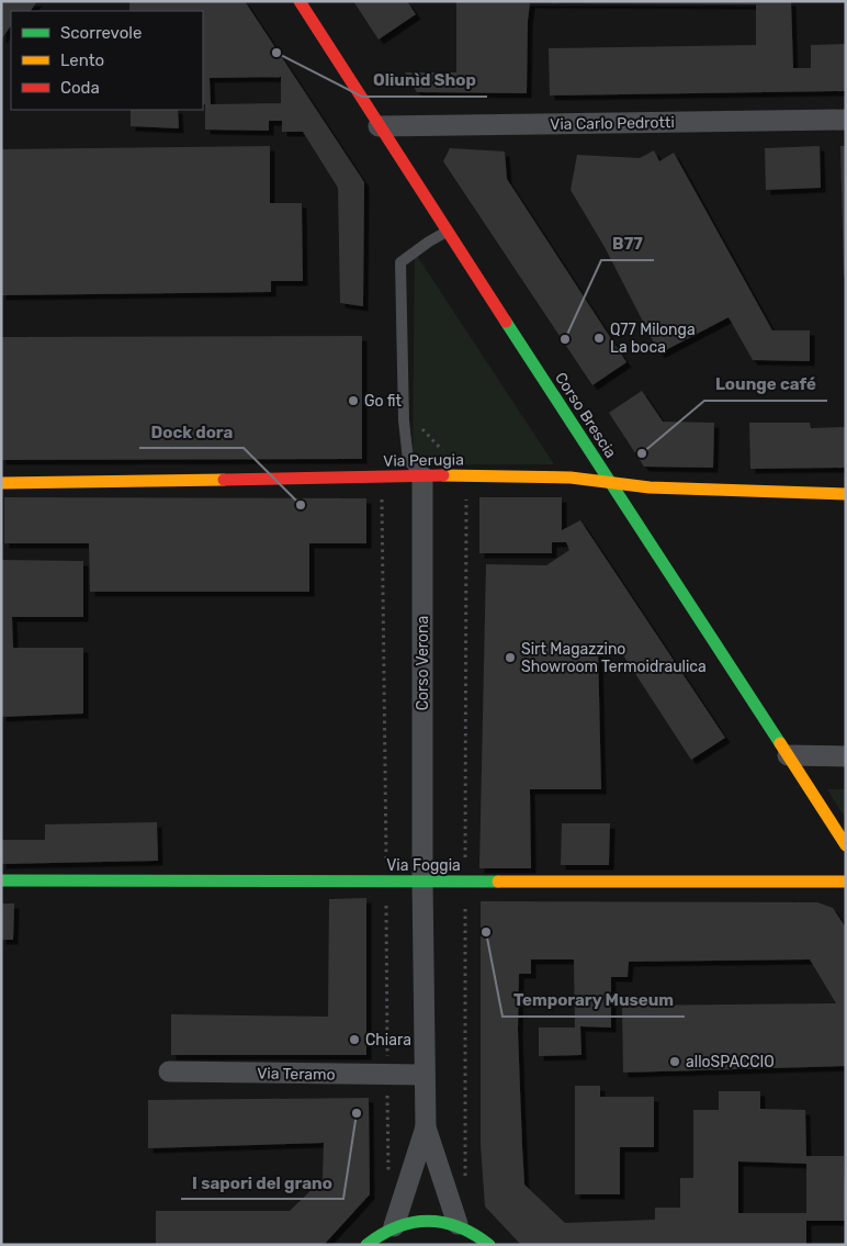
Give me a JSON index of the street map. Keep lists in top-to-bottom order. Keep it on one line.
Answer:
{"streets":{"street":["Via Carlo Pedrotti","Corso Brescia","Via Perugia","Corso Verona","Via Foggia","Via Teramo"]},"crossings":[["Via Carlo Pedrotti","Corso Brescia"],["Corso Brescia","Via Perugia"],["Via Perugia","Corso Verona"],["Corso Verona","Via Foggia"],["Corso Verona","Via Teramo"]],"places":["Oliunìd Shop","Q77 Milonga La boca","B77","Go fit","Lounge café","Dock dora","Sirt Magazzino Showroom Termoidraulica","Temporary Museum","Chiara","alloSPACCIO","I sapori del grano"],"legend":["Scorrevole","Lento","Coda"]}
